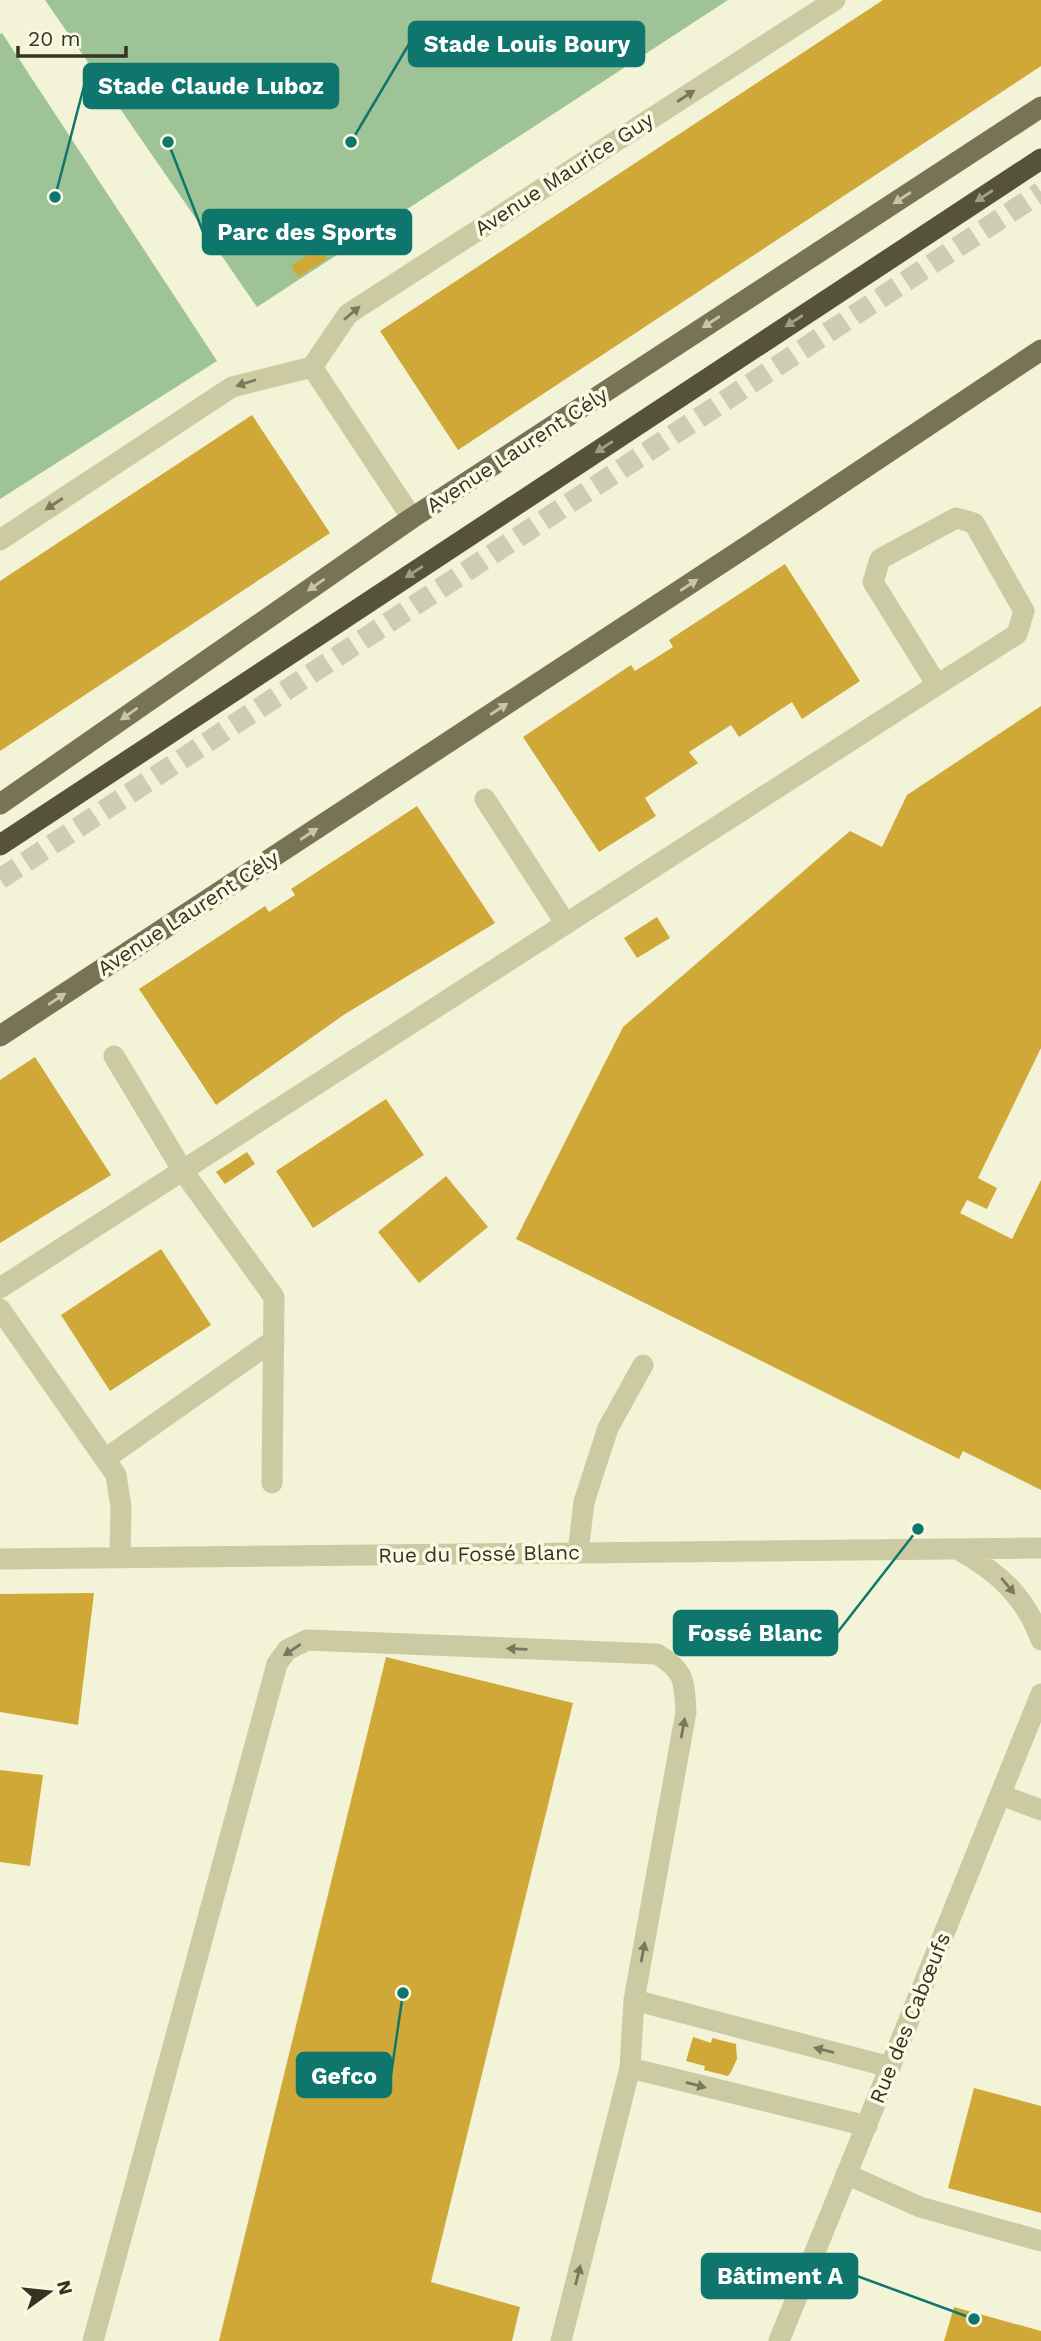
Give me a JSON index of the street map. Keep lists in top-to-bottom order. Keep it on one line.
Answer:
{"streets":{"main road":["Avenue Laurent Cély"],"street":["Avenue Maurice Guy","Rue du Fossé Blanc","Rue des Cabœufs"]},"one_way":["Avenue Maurice Guy"],"places":["Parc des Sports","Stade Louis Boury","Stade Claude Luboz","Fossé Blanc","Gefco","Bâtiment A"],"scale_bar":"20 m","north":"right"}
